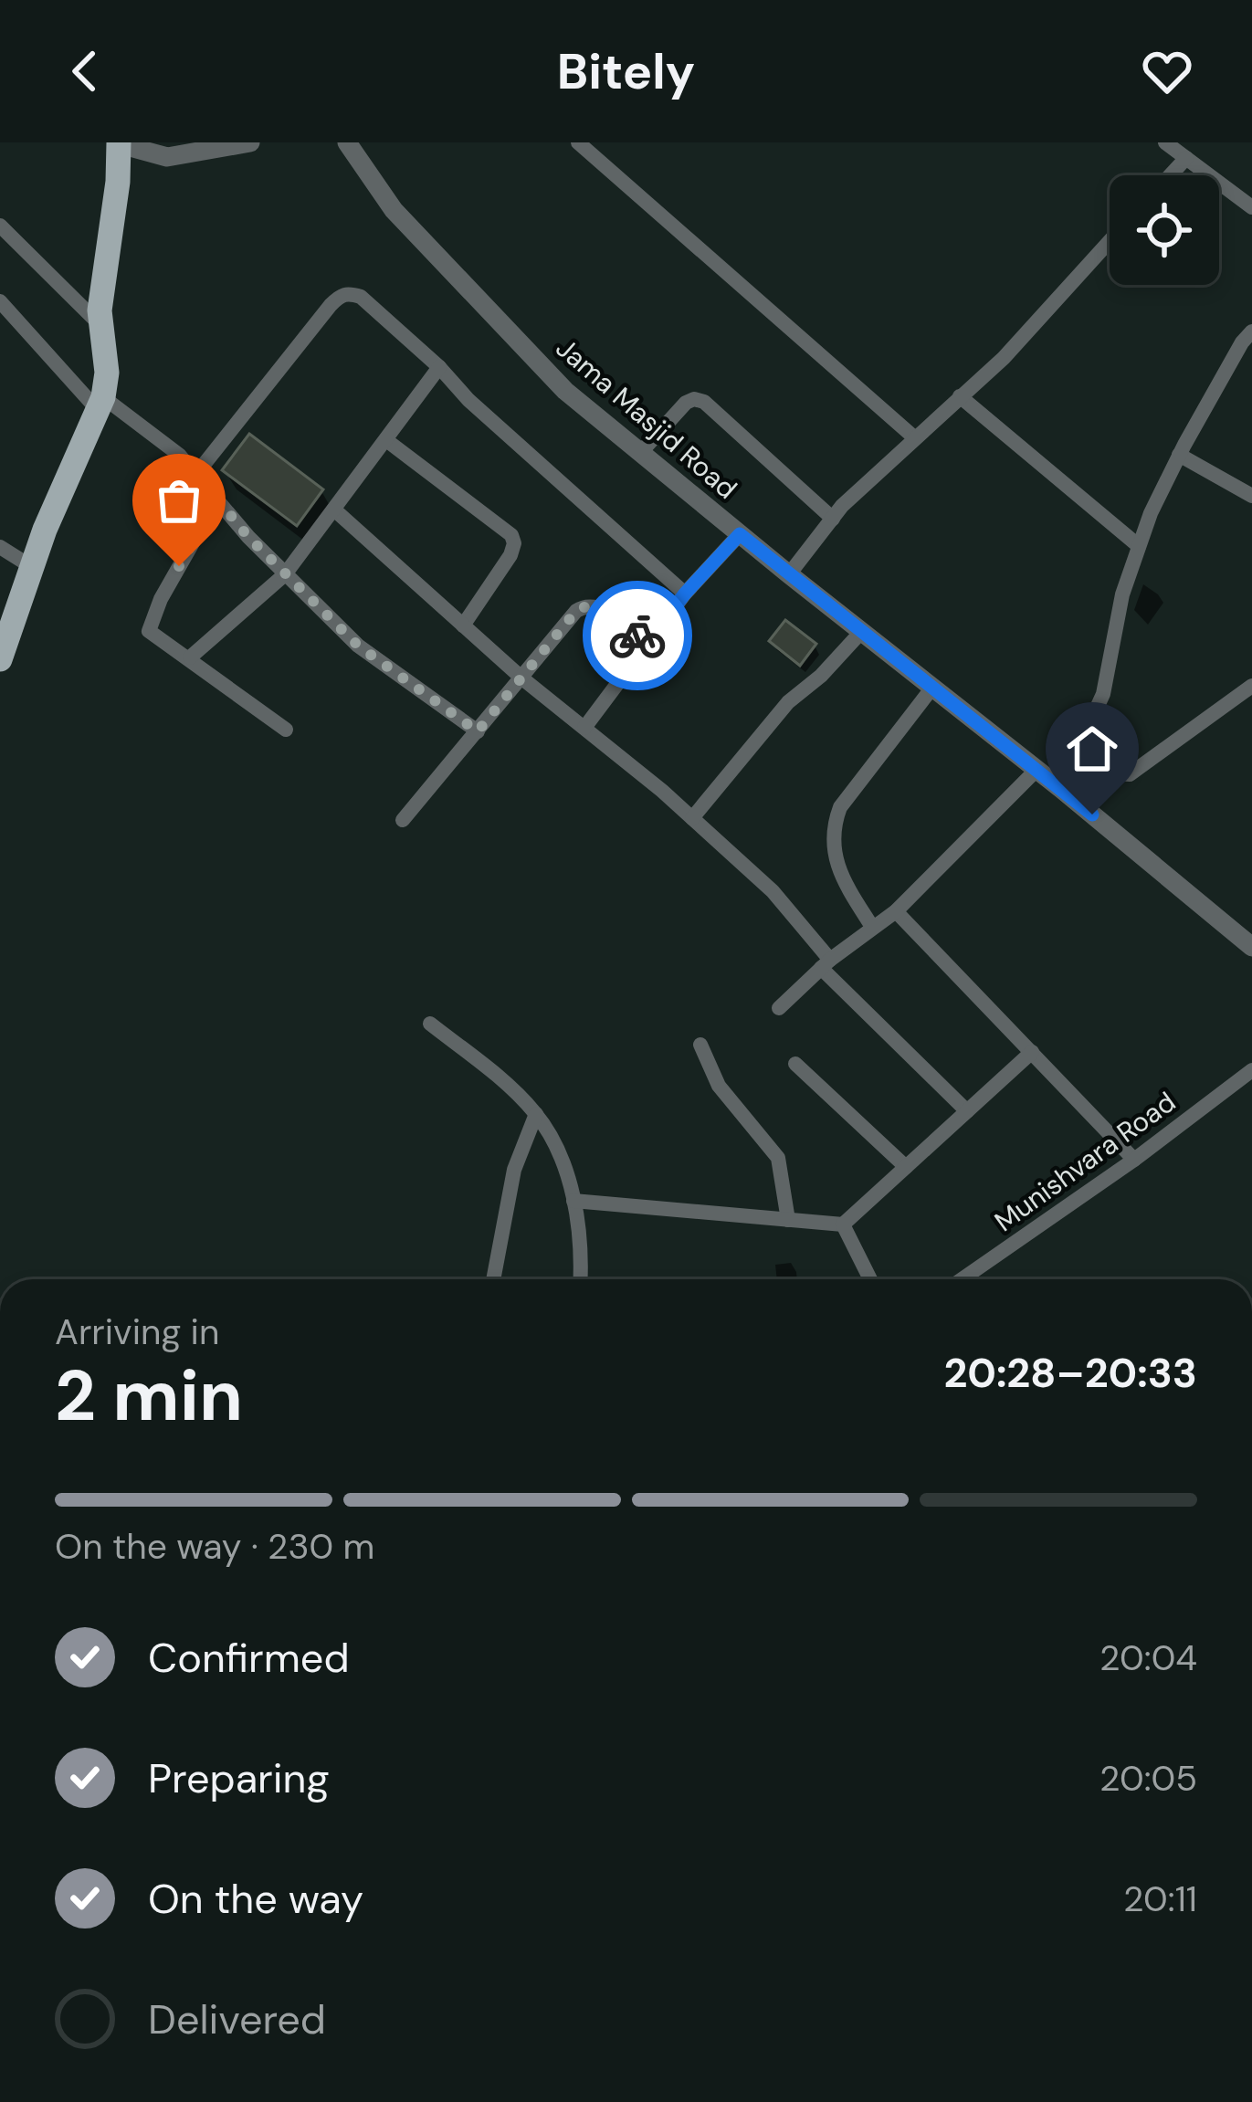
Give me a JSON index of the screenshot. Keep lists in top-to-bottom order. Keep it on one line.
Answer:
{"streets":{"street":["Jama Masjid Road","Munishvara Road"]},"page":{"header":"Bitely","heading":["2 min","Arriving in","20:28–20:33"],"bar":"On the way · 230 m","list":[["Confirmed","20:04"],["Preparing","20:05"],["On the way","20:11"],"Delivered"]}}
